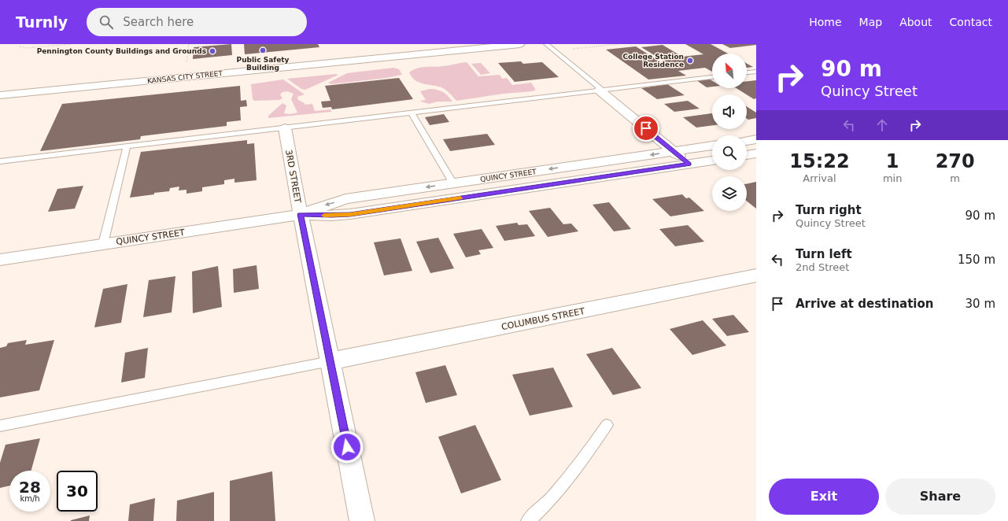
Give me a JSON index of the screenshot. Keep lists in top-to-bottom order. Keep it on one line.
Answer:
{"streets":{"street":["KANSAS CITY STREET","QUINCY STREET","3RD STREET","COLUMBUS STREET"]},"crossings":[["QUINCY STREET","3RD STREET"],["3RD STREET","COLUMBUS STREET"]],"places":["Public Safety Building","Pennington County Buildings and Grounds","College Station Residence"],"north":"top left","page":{"header":"Turnly","search":"Search here","nav":["Home","Map","About","Contact"],"turn":["90 m","Quincy Street"],"eta":["15:22","Arrival","1","min","270","m"],"list":[{"name":"Turn right","note":"Quincy Street","value":"90 m"},{"name":"Turn left","note":"2nd Street","value":"150 m"},{"name":"Arrive at destination","value":"30 m"}],"speed":"28 km/h","limit":"30","buttons":["Exit","Share"]}}
